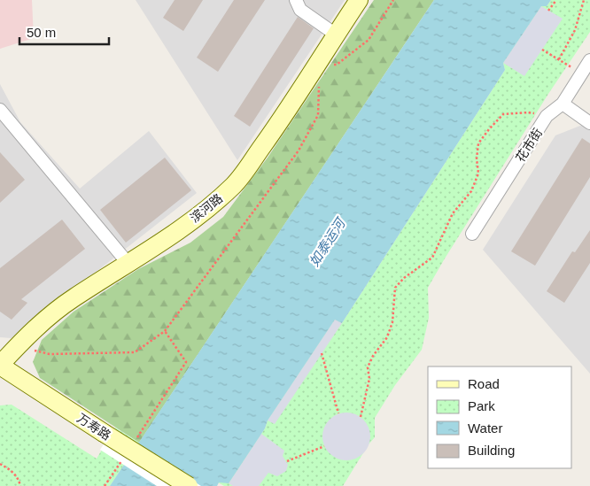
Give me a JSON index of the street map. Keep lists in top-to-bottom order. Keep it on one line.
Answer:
{"streets":{"street":["花市街","滨河路","万寿路"]},"crossings":[["滨河路","万寿路"]],"water":["如泰运河"],"legend":["Road","Park","Water","Building"],"scale_bar":"50 m"}
